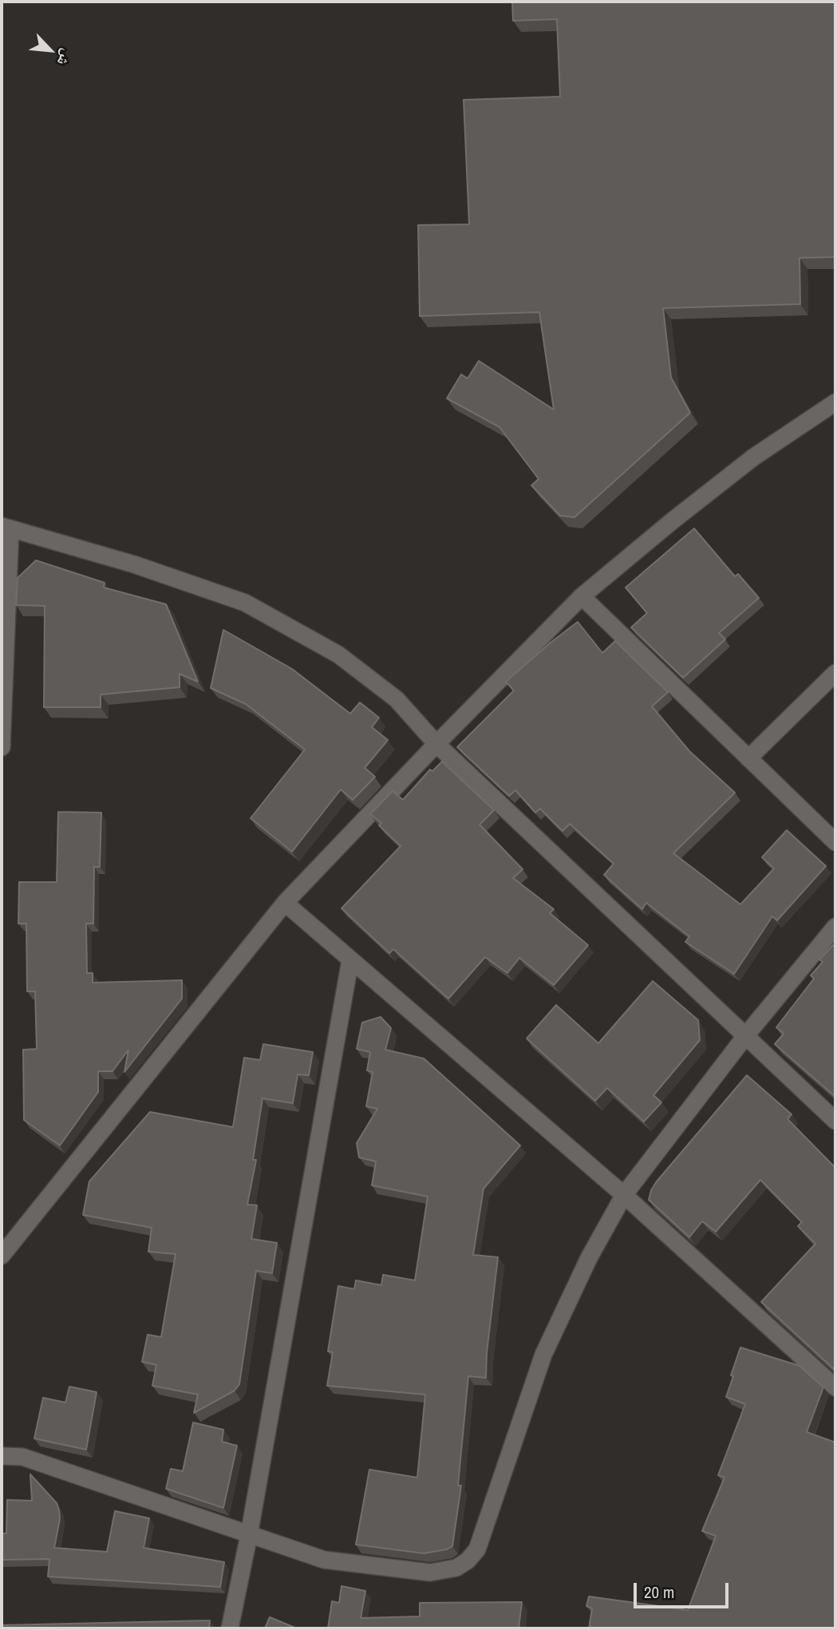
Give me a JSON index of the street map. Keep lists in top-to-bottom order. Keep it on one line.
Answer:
{"scale_bar":"20 m","north":"bottom right"}
